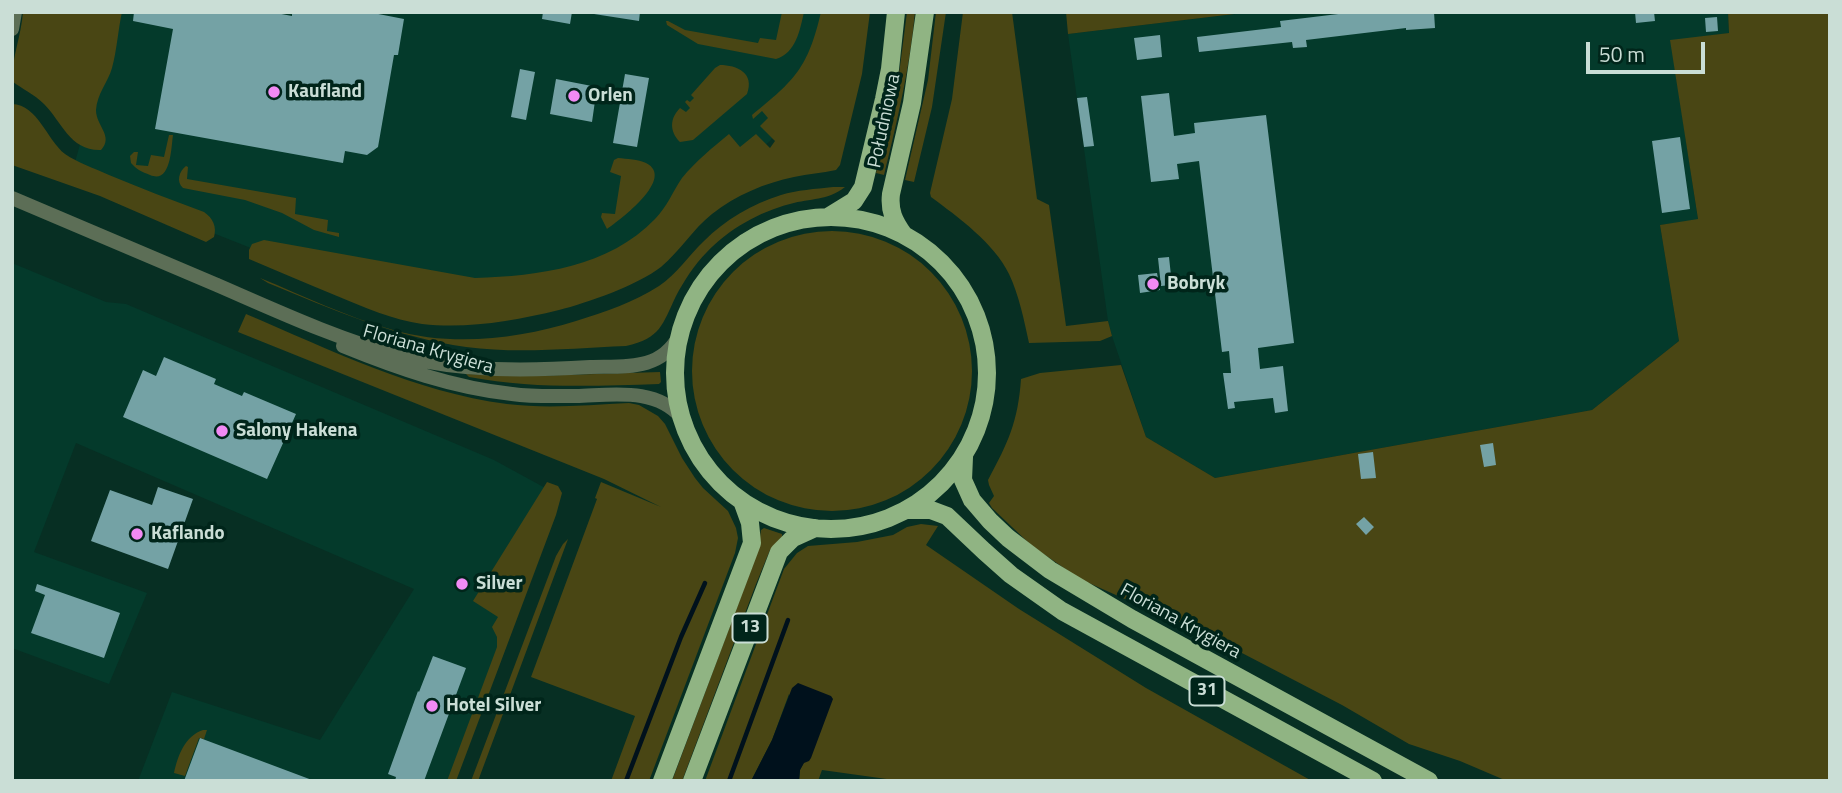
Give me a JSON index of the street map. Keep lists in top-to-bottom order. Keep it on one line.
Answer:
{"streets":{"main road":["Południowa","Floriana Krygiera","13","31"]},"crossings":[["Południowa","13"],["Floriana Krygiera","13"],["13","31"]],"places":["Kaufland","Orlen","Bobryk","Salony Hakena","Kaflando","Silver","Hotel Silver"],"scale_bar":"50 m"}
